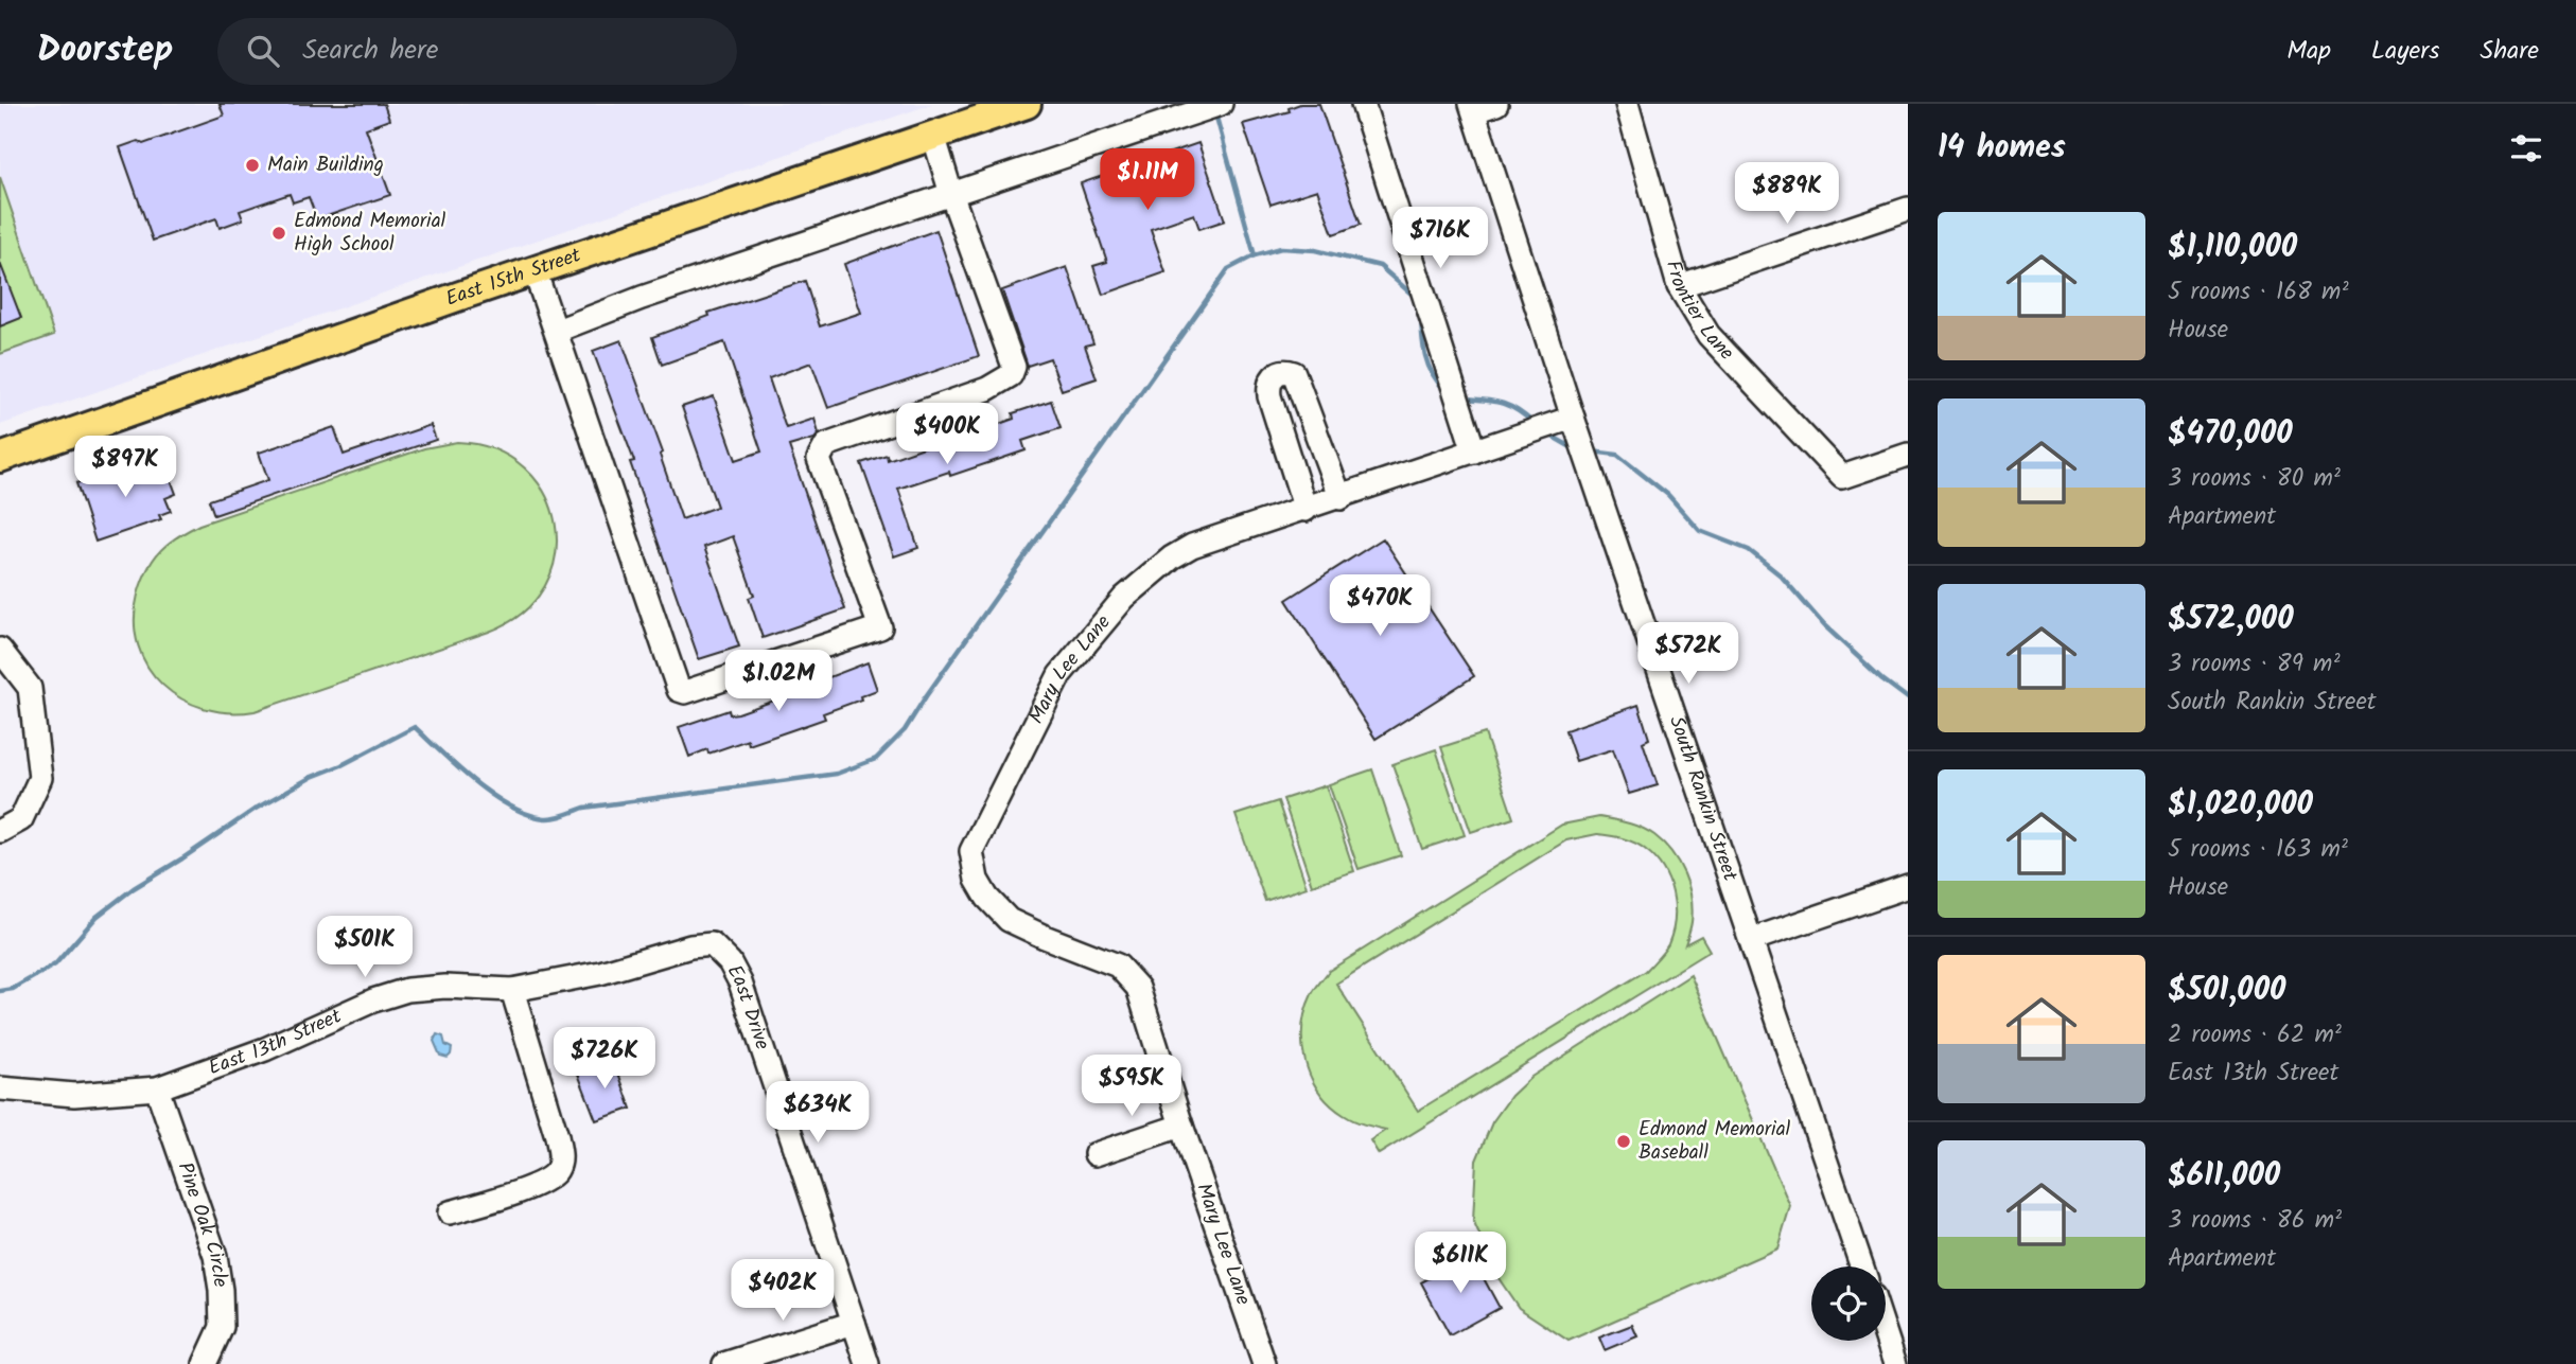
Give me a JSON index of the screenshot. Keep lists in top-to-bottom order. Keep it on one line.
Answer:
{"streets":{"main road":["East 15th Street"],"street":["Frontier Lane","Mary Lee Lane","South Rankin Street","East Drive","East 13th Street","Pine Oak Circle"]},"crossings":[["Mary Lee Lane","South Rankin Street"],["East Drive","East 13th Street"],["East 13th Street","Pine Oak Circle"]],"places":["Main Building","Edmond Memorial High School","Edmond Memorial Baseball"],"page":{"header":"Doorstep","search":"Search here","nav":["Map","Layers","Share"],"heading":"14 homes","price":["$1.11M","$889K","$716K","$400K","$897K","$470K","$572K","$1.02M","$501K","$726K","$595K","$634K","$611K","$402K"],"list":[{"name":"$1,110,000","note":"5 rooms · 168 m² · House"},{"name":"$470,000","note":"3 rooms · 80 m² · Apartment"},{"name":"$572,000","note":"3 rooms · 89 m² · South Rankin Street"},{"name":"$1,020,000","note":"5 rooms · 163 m² · House"},{"name":"$501,000","note":"2 rooms · 62 m² · East 13th Street"},{"name":"$611,000","note":"3 rooms · 86 m² · Apartment"}]}}
